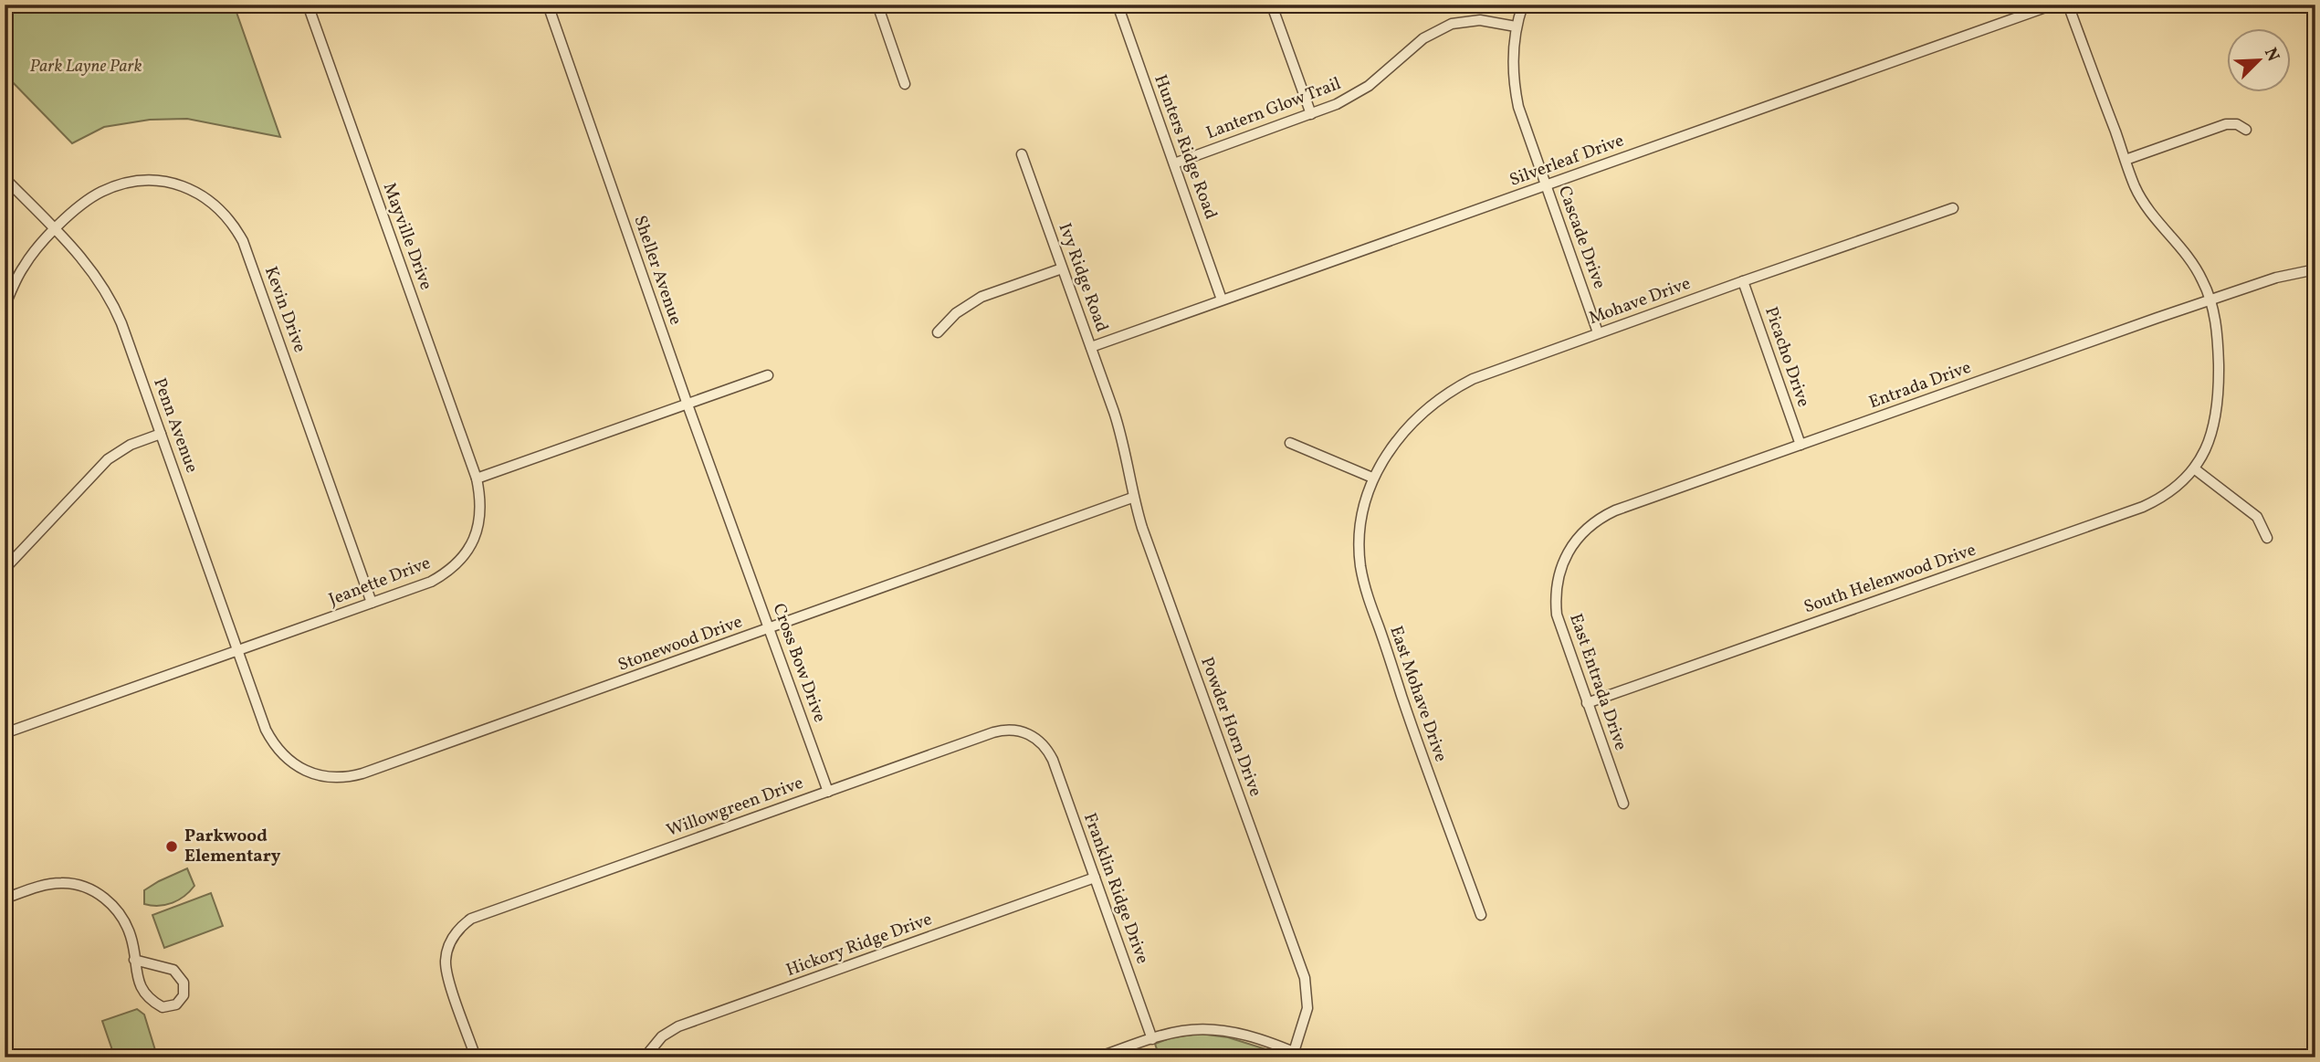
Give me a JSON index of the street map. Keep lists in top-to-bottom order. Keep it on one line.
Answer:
{"streets":{"street":["Lantern Glow Trail","Hunters Ridge Road","Silverleaf Drive","Mayville Drive","Cascade Drive","Sheller Avenue","Ivy Ridge Road","Mohave Drive","Kevin Drive","Picacho Drive","Entrada Drive","Penn Avenue","South Helenwood Drive","Jeanette Drive","Stonewood Drive","Cross Bow Drive","East Entrada Drive","East Mohave Drive","Powder Horn Drive","Willowgreen Drive","Franklin Ridge Drive","Hickory Ridge Drive"]},"crossings":[["Lantern Glow Trail","Hunters Ridge Road"],["Lantern Glow Trail","Cascade Drive"],["Hunters Ridge Road","Silverleaf Drive"],["Silverleaf Drive","Cascade Drive"],["Silverleaf Drive","Ivy Ridge Road"],["Mayville Drive","Jeanette Drive"],["Cascade Drive","Mohave Drive"],["Sheller Avenue","Cross Bow Drive"],["Ivy Ridge Road","Powder Horn Drive"],["Mohave Drive","Picacho Drive"],["Mohave Drive","East Mohave Drive"],["Kevin Drive","Penn Avenue"],["Kevin Drive","Jeanette Drive"],["Picacho Drive","Entrada Drive"],["Entrada Drive","South Helenwood Drive"],["Entrada Drive","East Entrada Drive"],["Penn Avenue","Jeanette Drive"],["Penn Avenue","Stonewood Drive"],["South Helenwood Drive","East Entrada Drive"],["Stonewood Drive","Cross Bow Drive"],["Stonewood Drive","Powder Horn Drive"],["Cross Bow Drive","Willowgreen Drive"],["Willowgreen Drive","Franklin Ridge Drive"],["Franklin Ridge Drive","Hickory Ridge Drive"]],"parks":["Park Layne Park"],"places":["Parkwood Elementary"],"north":"top right"}
